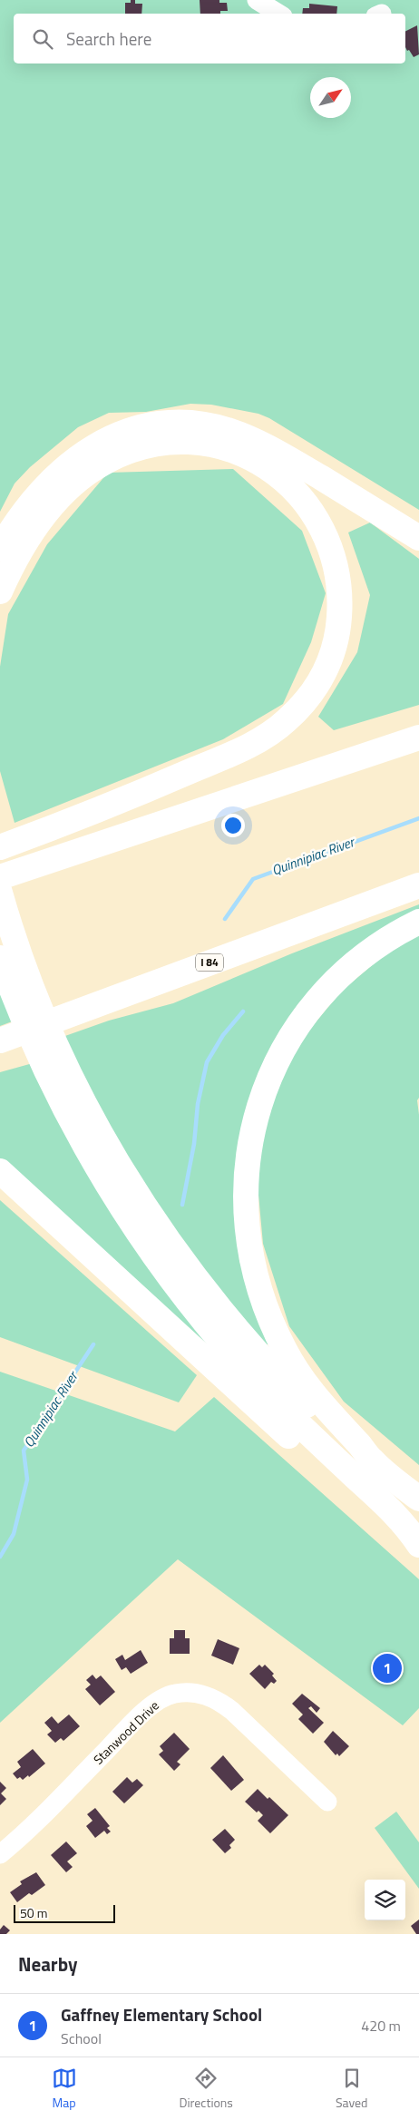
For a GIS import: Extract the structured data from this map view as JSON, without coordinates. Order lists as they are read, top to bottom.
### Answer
{
  "streets": {
    "highway": ["I 84"],
    "street": ["Stanwood Drive"]
  },
  "water": ["Quinnipiac River"],
  "scale_bar": "50 m",
  "north": "top right",
  "page": {
    "search": "Search here",
    "pins": "1",
    "scale": "50 m",
    "heading": "Nearby",
    "list": [
      {
        "mark": "1",
        "name": "Gaffney Elementary School",
        "note": "School",
        "value": "420 m"
      }
    ],
    "nav": ["Map", "Directions", "Saved"]
  }
}
